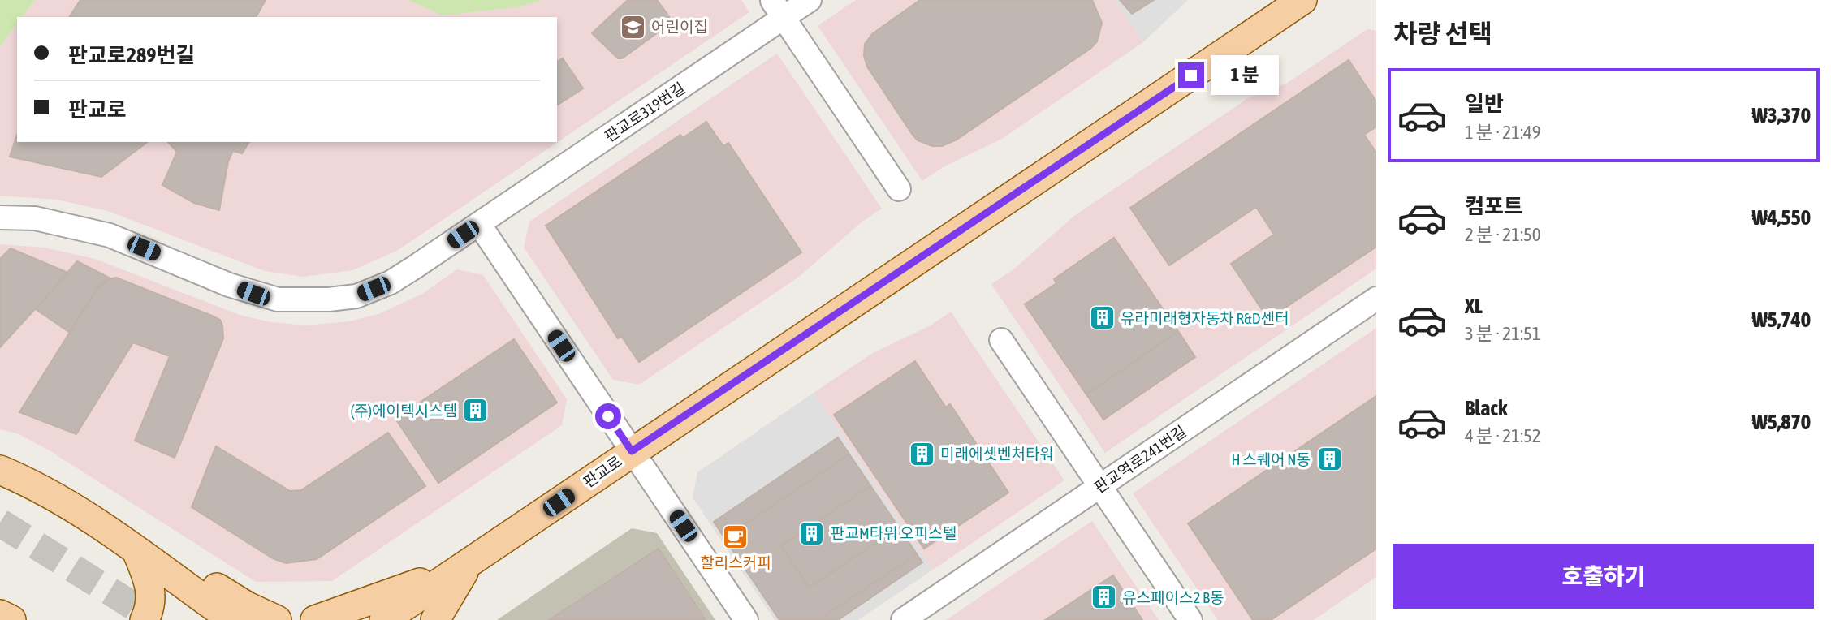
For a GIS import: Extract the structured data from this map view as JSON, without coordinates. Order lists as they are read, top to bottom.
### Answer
{
  "streets": {
    "main road": ["판교로"],
    "street": ["판교로319번길", "판교역로241번길"]
  },
  "places": {
    "school or university": ["어린이집"],
    "building": [
      "유라미래형자동차 R&D센터",
      "(주)에이텍시스템",
      "미래에셋벤처타워",
      "H 스퀘어 N동",
      "판교M타워 오피스텔",
      "유스페이스2 B동"
    ],
    "cafe": ["할리스커피"]
  },
  "page": {
    "heading": "차량 선택",
    "banner": ["판교로289번길", "판교로"],
    "bubble": "1 분",
    "list": [
      {
        "name": "일반",
        "note": "1 분 · 21:49",
        "value": "₩3,370"
      },
      {
        "name": "컴포트",
        "note": "2 분 · 21:50",
        "value": "₩4,550"
      },
      {
        "name": "XL",
        "note": "3 분 · 21:51",
        "value": "₩5,740"
      },
      {
        "name": "Black",
        "note": "4 분 · 21:52",
        "value": "₩5,870"
      }
    ],
    "buttons": "호출하기"
  }
}
